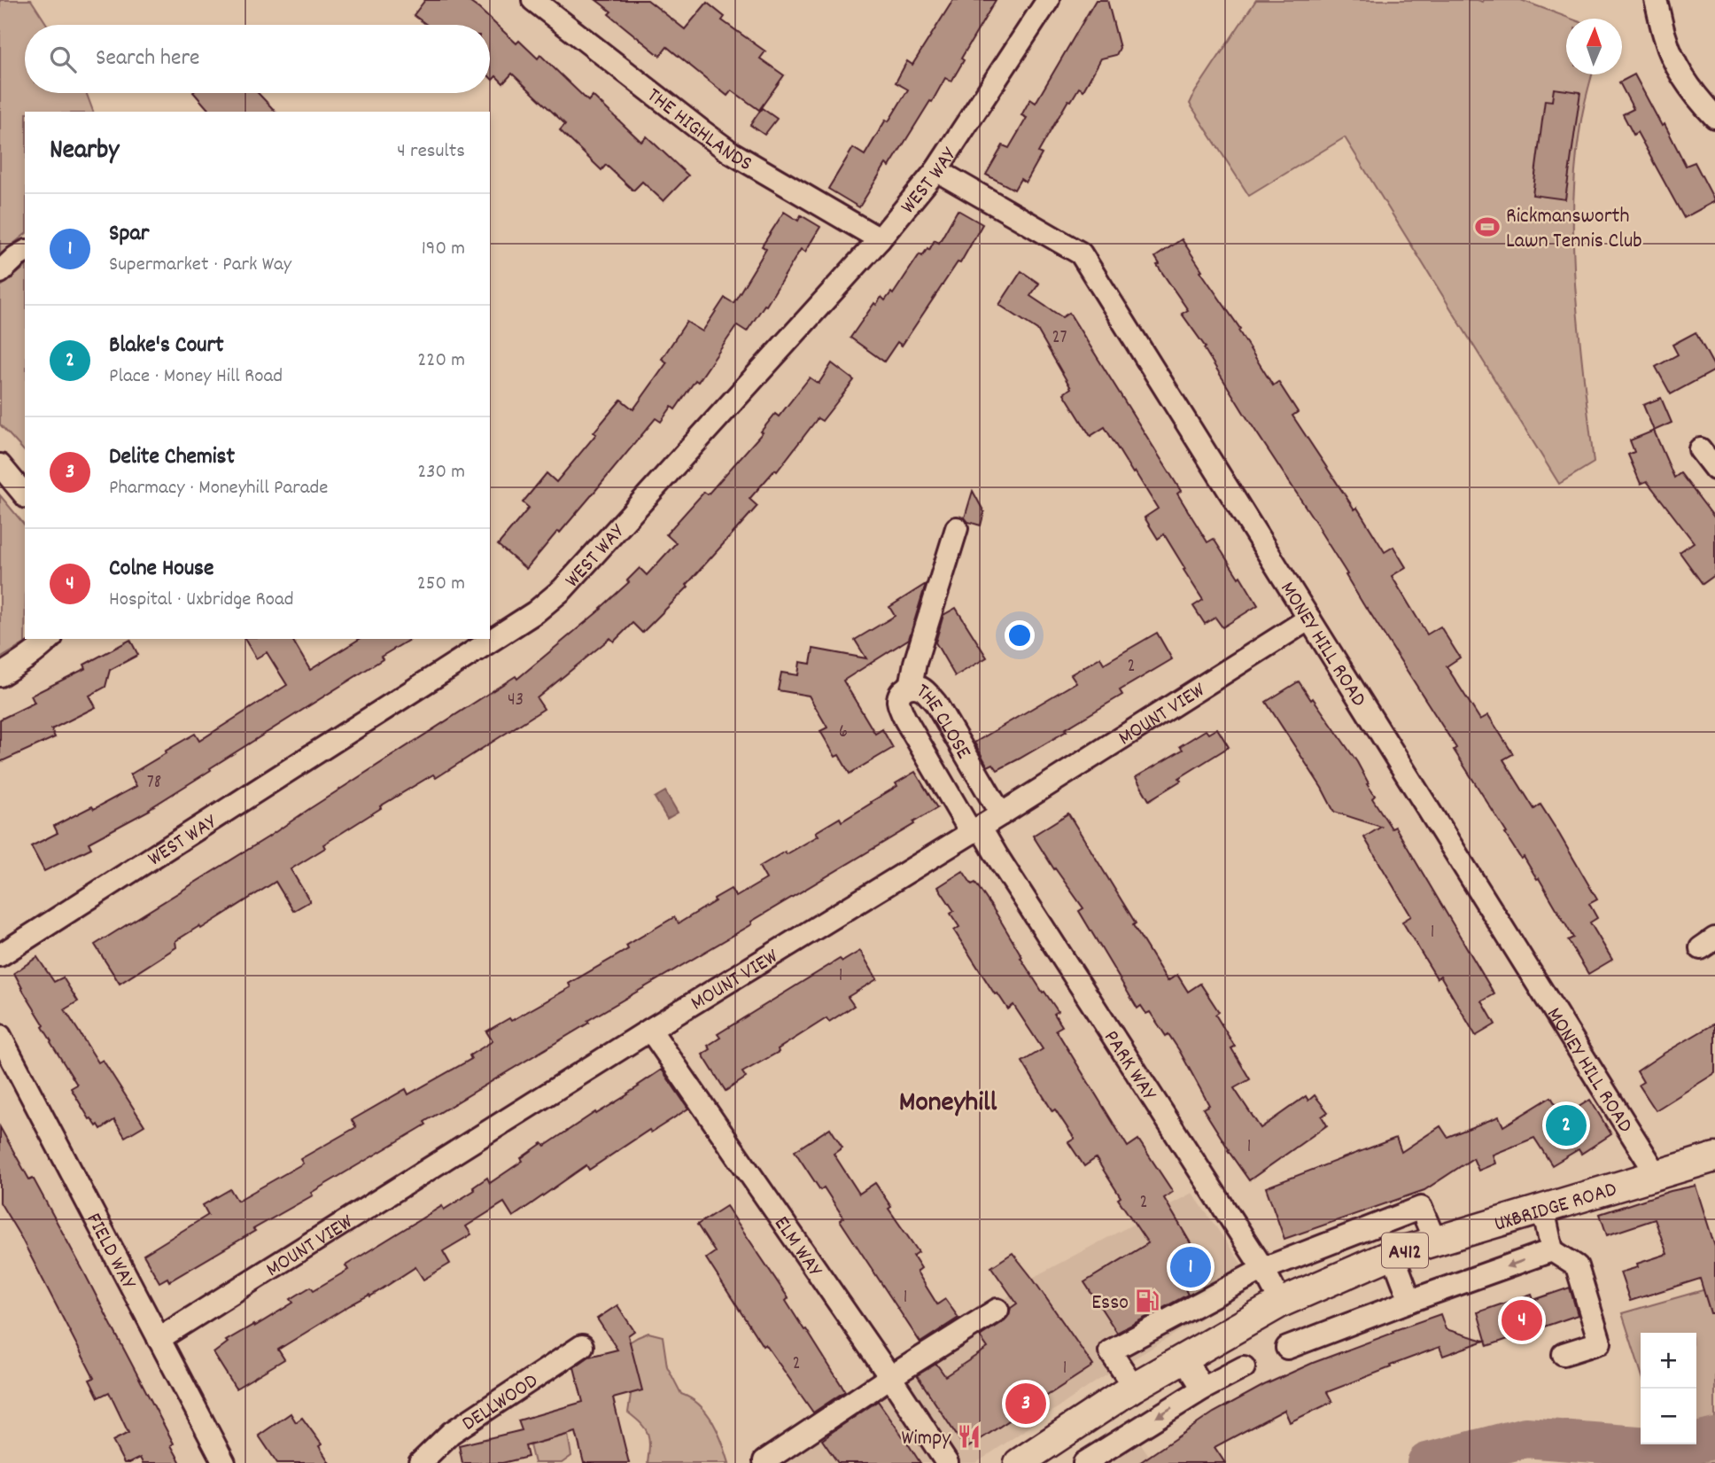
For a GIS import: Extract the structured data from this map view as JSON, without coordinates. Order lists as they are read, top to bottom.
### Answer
{
  "streets": {
    "main road": ["UXBRIDGE ROAD", "A412"],
    "street": [
      "THE HIGHLANDS",
      "WEST WAY",
      "MONEY HILL ROAD",
      "MOUNT VIEW",
      "THE CLOSE",
      "PARK WAY",
      "ELM WAY",
      "FIELD WAY",
      "DELLWOOD"
    ]
  },
  "crossings": [
    ["THE HIGHLANDS", "WEST WAY"],
    ["WEST WAY", "MONEY HILL ROAD"],
    ["MONEY HILL ROAD", "MOUNT VIEW"],
    ["MONEY HILL ROAD", "UXBRIDGE ROAD"],
    ["MOUNT VIEW", "THE CLOSE"],
    ["MOUNT VIEW", "PARK WAY"],
    ["MOUNT VIEW", "ELM WAY"],
    ["MOUNT VIEW", "FIELD WAY"],
    ["THE CLOSE", "PARK WAY"],
    ["PARK WAY", "UXBRIDGE ROAD"],
    ["UXBRIDGE ROAD", "A412"]
  ],
  "districts": ["Moneyhill"],
  "places": {
    "sports": ["Rickmansworth Lawn Tennis Club"],
    "fuel station": ["Esso"],
    "restaurant": ["Wimpy"]
  },
  "house_numbers": [
    "27",
    "2",
    "43",
    "6",
    "78",
    "1",
    "1",
    "1",
    "2",
    "1",
    "2",
    "1"
  ],
  "north": "top",
  "page": {
    "search": "Search here",
    "heading": ["Nearby", "4 results"],
    "list": [
      {
        "mark": "1",
        "name": "Spar",
        "note": "Supermarket · Park Way",
        "value": "190 m"
      },
      {
        "mark": "2",
        "name": "Blake's Court",
        "note": "Place · Money Hill Road",
        "value": "220 m"
      },
      {
        "mark": "3",
        "name": "Delite Chemist",
        "note": "Pharmacy · Moneyhill Parade",
        "value": "230 m"
      },
      {
        "mark": "4",
        "name": "Colne House",
        "note": "Hospital · Uxbridge Road",
        "value": "250 m"
      }
    ],
    "pins": [
      "2",
      "1",
      "4",
      "3"
    ],
    "map_buttons": ["+", "−"]
  }
}
